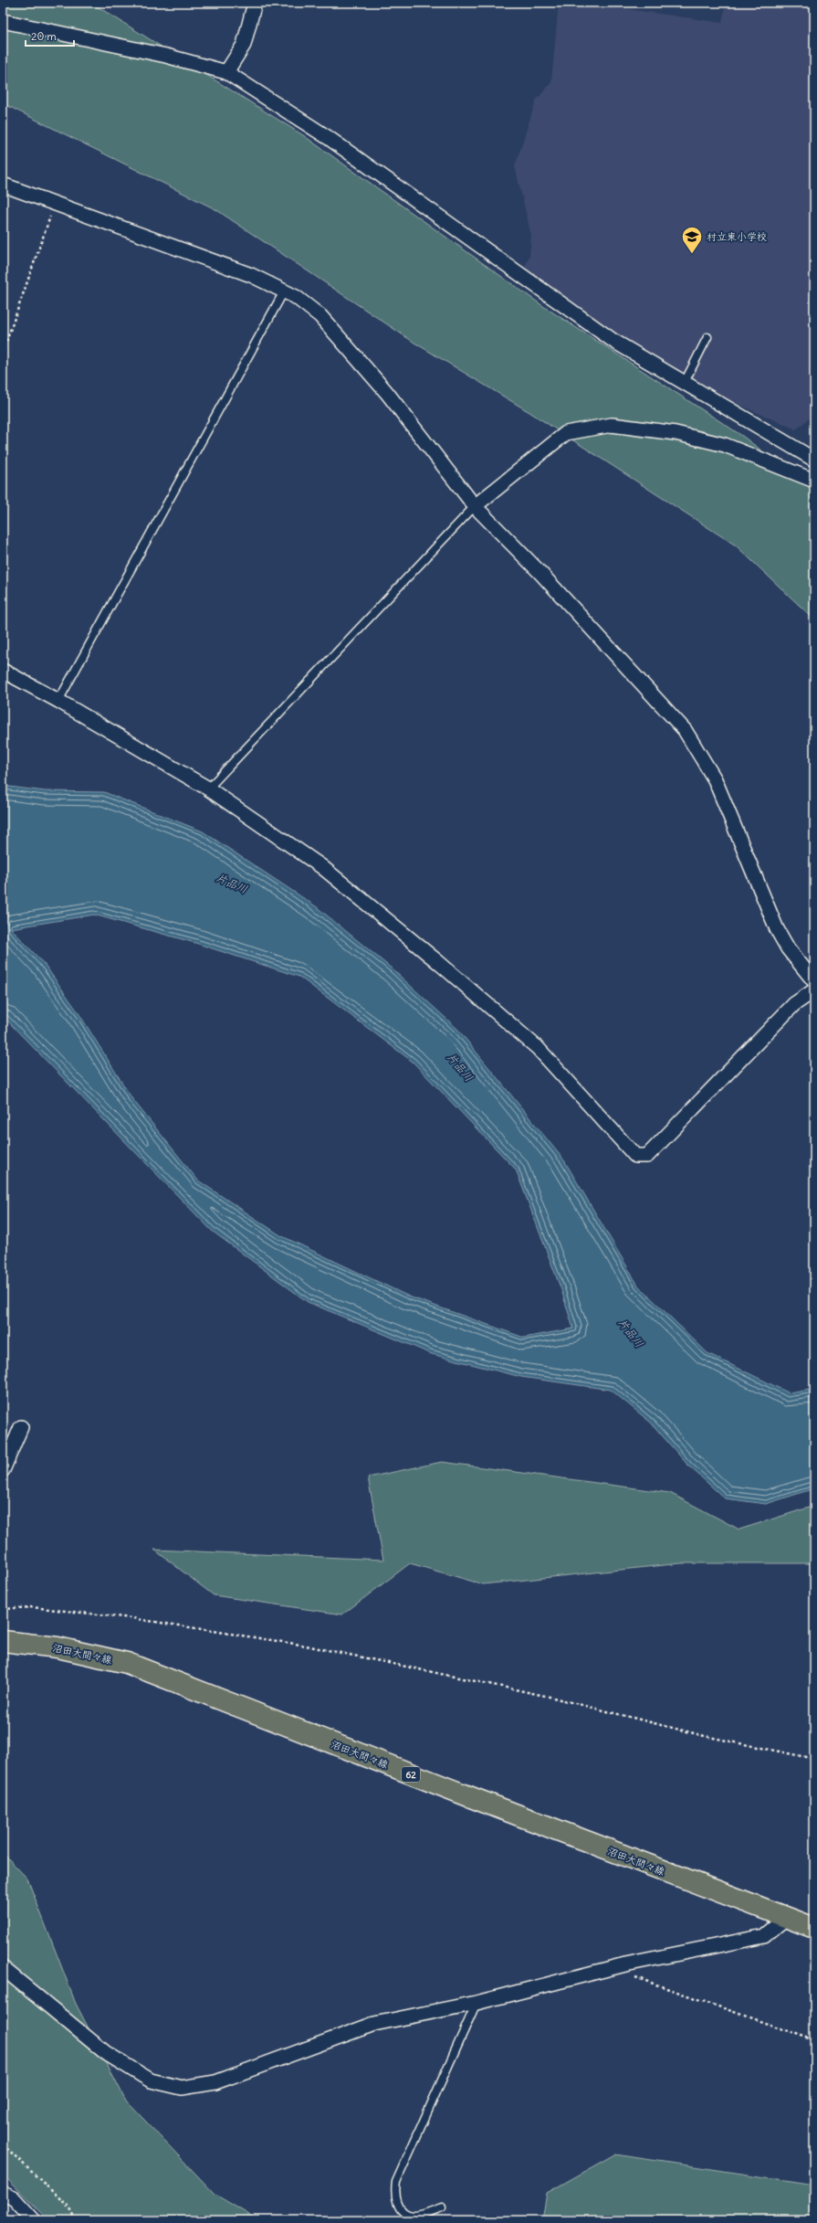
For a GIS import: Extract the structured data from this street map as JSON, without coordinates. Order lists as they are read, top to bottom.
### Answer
{
  "streets": {
    "main road": ["沼田大間々線", "62"]
  },
  "water": ["片品川"],
  "places": {
    "school or university": ["村立東小学校"]
  },
  "scale_bar": "20 m"
}
